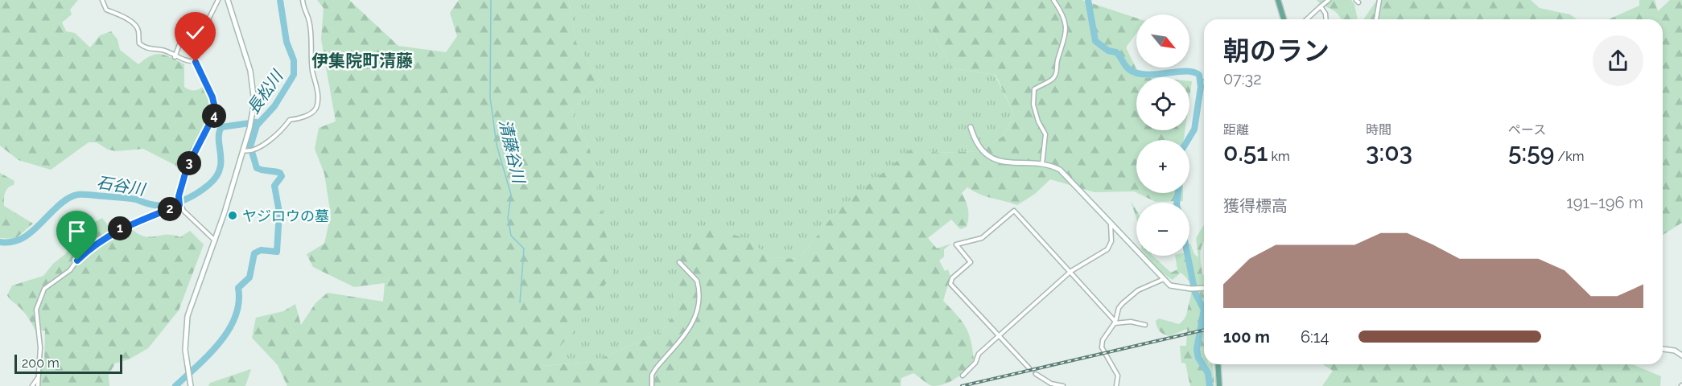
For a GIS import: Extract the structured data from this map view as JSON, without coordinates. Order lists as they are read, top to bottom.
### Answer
{
  "districts": ["伊集院町清藤"],
  "water": ["長松川", "清藤谷川", "石谷川"],
  "places": ["ヤジロウの墓"],
  "scale_bar": "200 m",
  "north": "bottom right",
  "page": {
    "map_buttons": ["+", "−"],
    "heading": ["朝のラン", "07:32"],
    "stats": [
      ["距離", "0.51 km"],
      ["時間", "3:03"],
      ["ペース", "5:59 /km"]
    ],
    "pins": [
      "4",
      "3",
      "2",
      "1"
    ],
    "chart": ["獲得標高", "191–196 m"],
    "list": [
      {
        "name": "100 m",
        "note": "6:14"
      }
    ],
    "scale": "200 m"
  }
}
